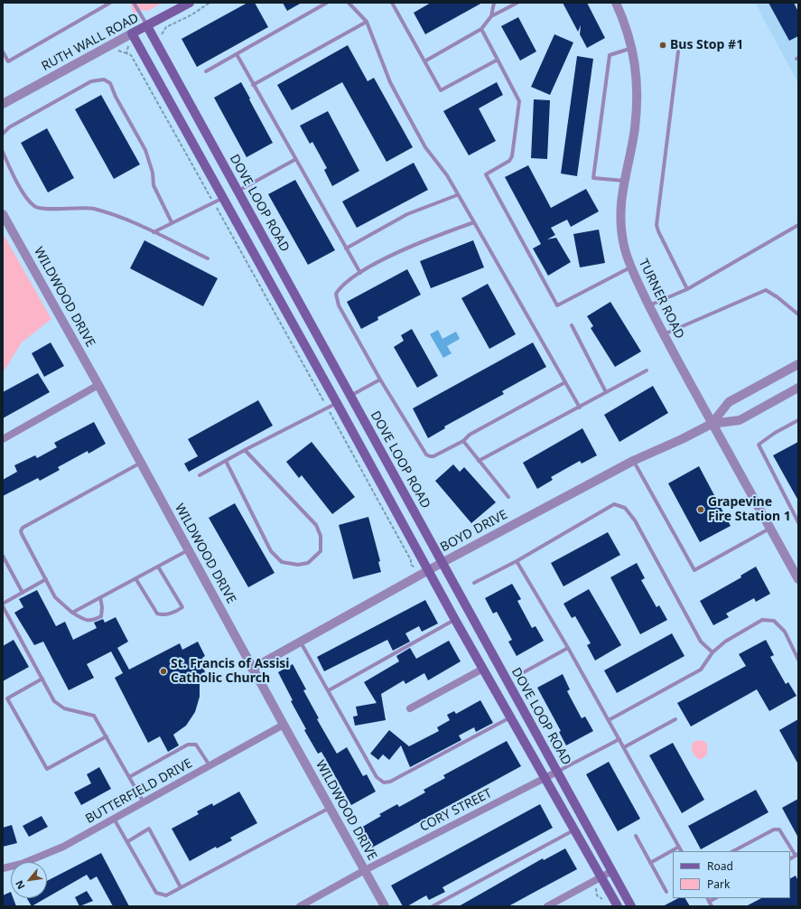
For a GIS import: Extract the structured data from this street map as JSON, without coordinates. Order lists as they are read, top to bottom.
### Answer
{
  "streets": {
    "main road": ["RUTH WALL ROAD", "DOVE LOOP ROAD"],
    "street": [
      "WILDWOOD DRIVE",
      "TURNER ROAD",
      "BOYD DRIVE",
      "BUTTERFIELD DRIVE",
      "CORY STREET"
    ]
  },
  "crossings": [
    ["RUTH WALL ROAD", "DOVE LOOP ROAD"],
    ["DOVE LOOP ROAD", "BOYD DRIVE"],
    ["DOVE LOOP ROAD", "CORY STREET"],
    ["WILDWOOD DRIVE", "BOYD DRIVE"],
    ["WILDWOOD DRIVE", "BUTTERFIELD DRIVE"],
    ["WILDWOOD DRIVE", "CORY STREET"],
    ["TURNER ROAD", "BOYD DRIVE"]
  ],
  "places": ["Bus Stop #1", "Grapevine Fire Station 1", "St. Francis of Assisi Catholic Church"],
  "legend": ["Road", "Park"],
  "north": "bottom left"
}
